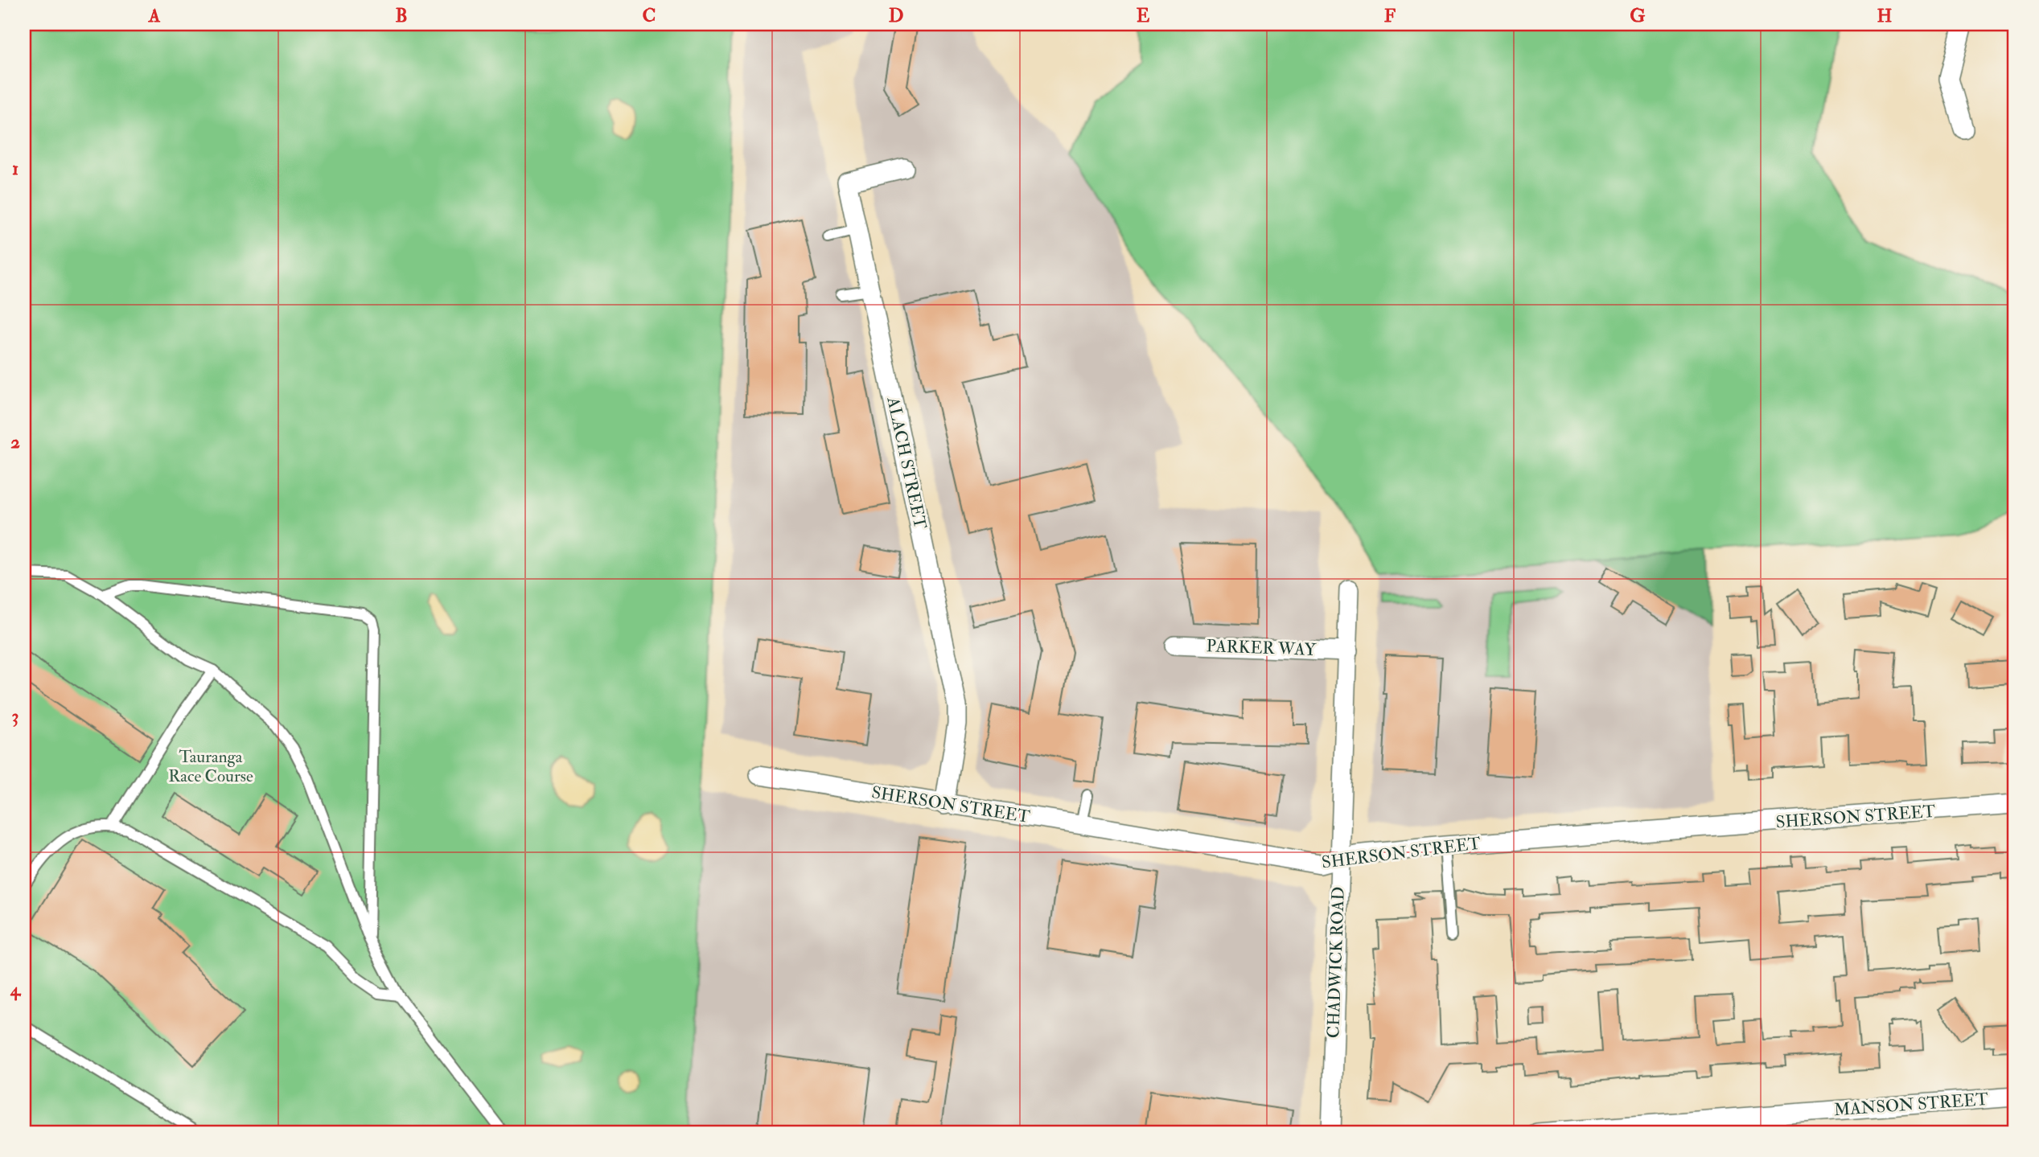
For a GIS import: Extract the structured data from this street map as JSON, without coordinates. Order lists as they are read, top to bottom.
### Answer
{
  "streets": {
    "street": [
      "ALACH STREET",
      "PARKER WAY",
      "SHERSON STREET",
      "CHADWICK ROAD",
      "MANSON STREET"
    ]
  },
  "crossings": [
    ["ALACH STREET", "SHERSON STREET"],
    ["PARKER WAY", "CHADWICK ROAD"],
    ["SHERSON STREET", "CHADWICK ROAD"]
  ],
  "parks": ["Tauranga Race Course"],
  "grid": {
    "columns": [
      "A",
      "B",
      "C",
      "D",
      "E",
      "F",
      "G",
      "H"
    ],
    "rows": [
      "1",
      "2",
      "3",
      "4"
    ]
  }
}
